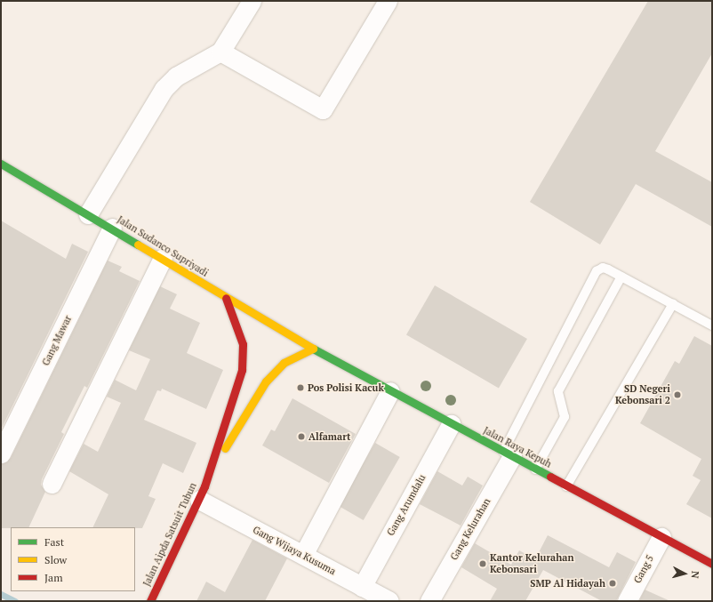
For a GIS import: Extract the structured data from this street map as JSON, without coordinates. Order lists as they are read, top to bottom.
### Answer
{
  "streets": {
    "main road": ["Jalan Sudanco Supriyadi", "Jalan Raya Kepuh", "Jalan Aipda Satsuit Tubun"],
    "street": [
      "Gang Mawar",
      "Gang Arumdalu",
      "Gang Kelurahan",
      "Gang Wijaya Kusuma",
      "Gang 5"
    ]
  },
  "crossings": [
    ["Jalan Sudanco Supriyadi", "Gang Mawar"],
    ["Jalan Sudanco Supriyadi", "Jalan Raya Kepuh"],
    ["Jalan Sudanco Supriyadi", "Jalan Aipda Satsuit Tubun"],
    ["Jalan Raya Kepuh", "Gang Arumdalu"],
    ["Jalan Raya Kepuh", "Gang Kelurahan"],
    ["Jalan Raya Kepuh", "Jalan Aipda Satsuit Tubun"],
    ["Jalan Raya Kepuh", "Gang 5"],
    ["Gang Arumdalu", "Gang Wijaya Kusuma"],
    ["Jalan Aipda Satsuit Tubun", "Gang Wijaya Kusuma"]
  ],
  "places": [
    "Pos Polisi Kacuk",
    "SD Negeri Kebonsari 2",
    "Alfamart",
    "Kantor Kelurahan Kebonsari",
    "SMP Al Hidayah"
  ],
  "legend": ["Fast", "Slow", "Jam"],
  "north": "right"
}
